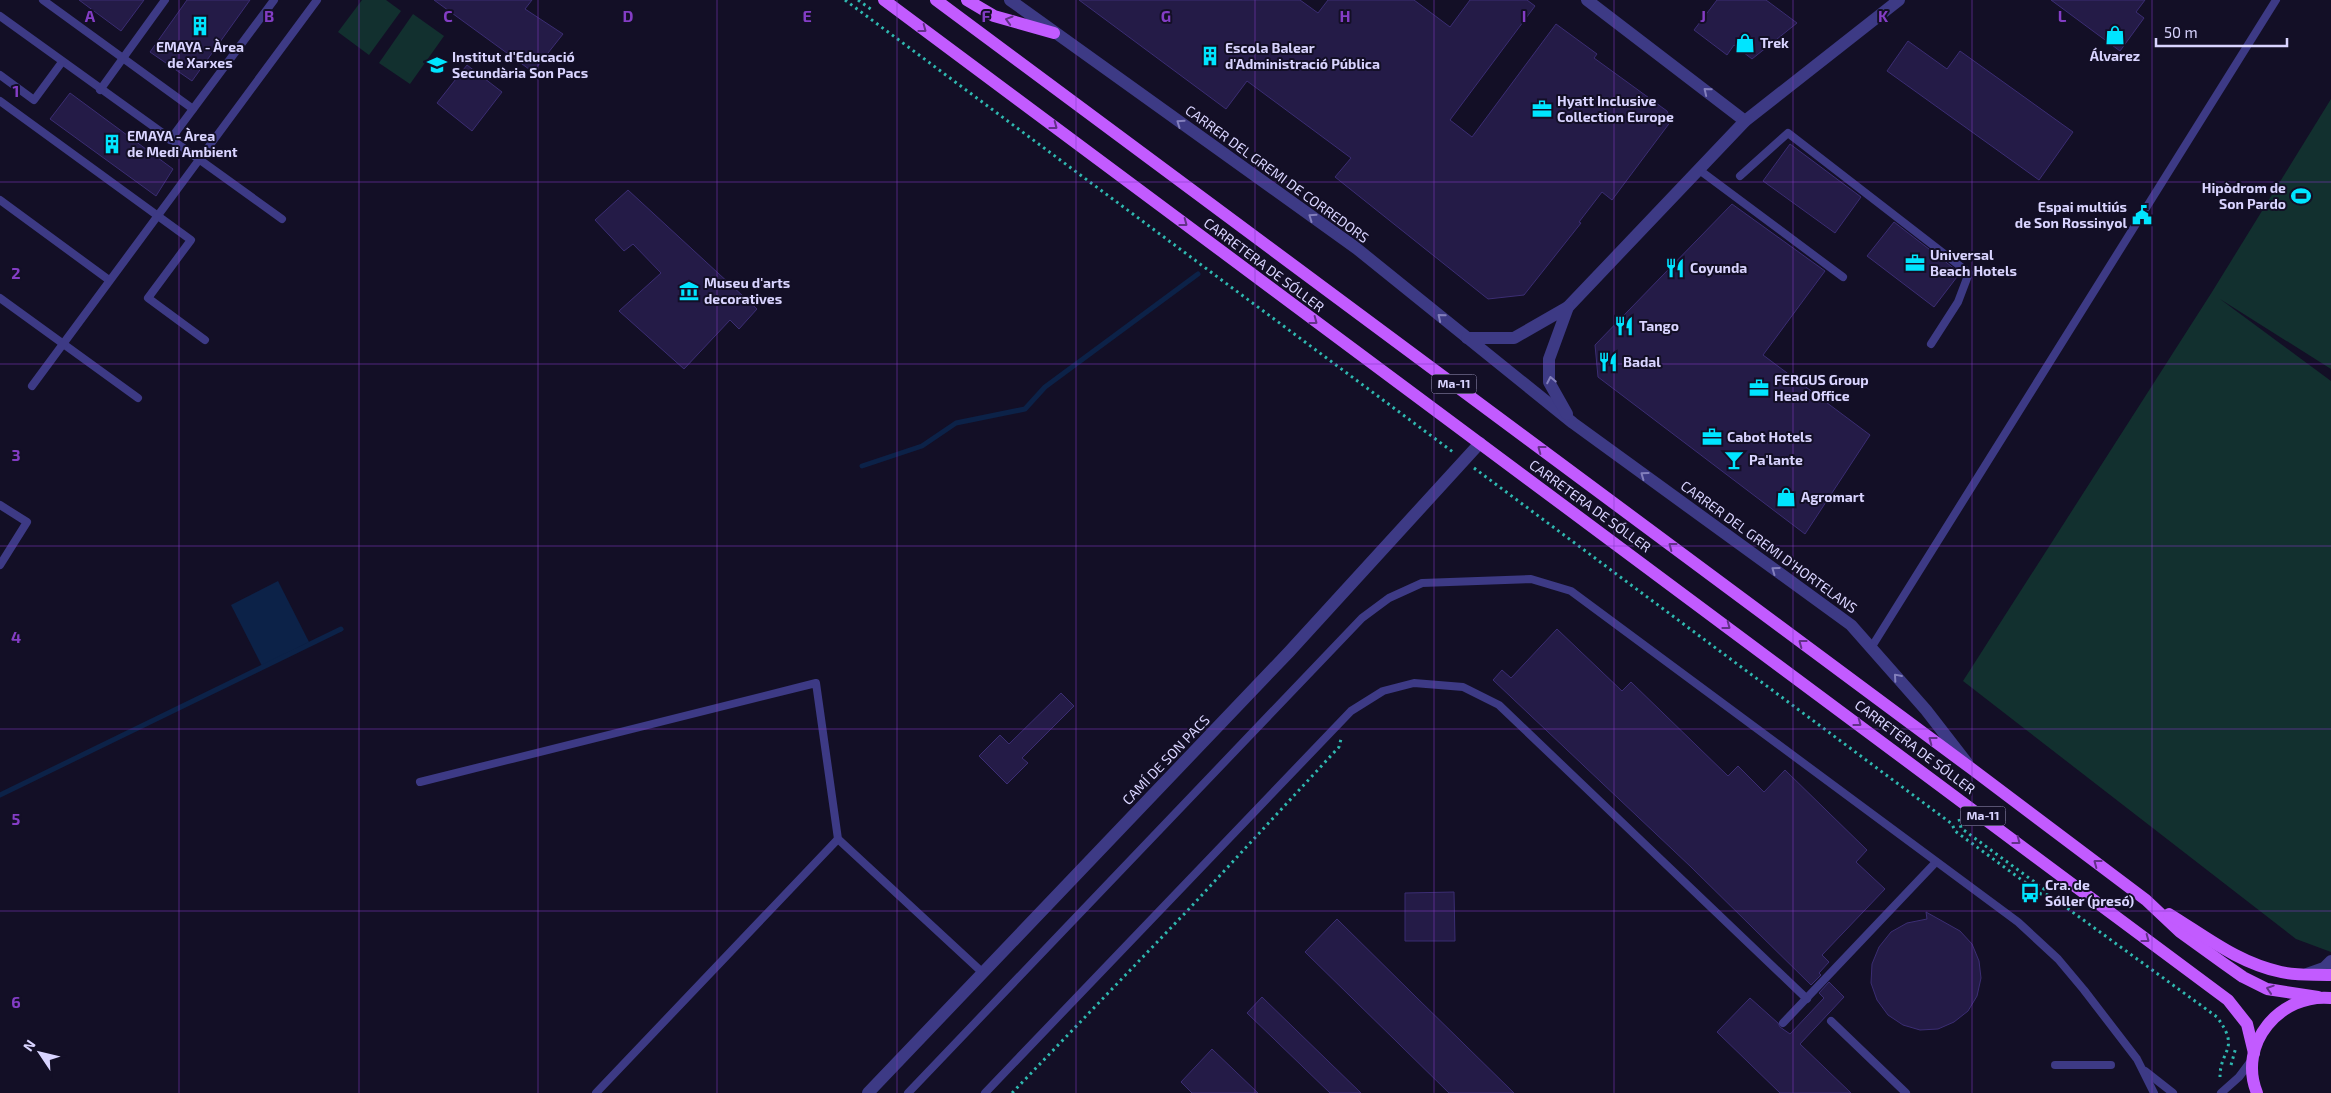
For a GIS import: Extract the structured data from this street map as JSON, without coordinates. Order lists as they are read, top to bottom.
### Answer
{
  "streets": {
    "main road": ["CARRETERA DE SÓLLER", "Ma-11"],
    "street": ["CARRER DEL GREMI DE CORREDORS", "CARRER DEL GREMI D'HORTELANS", "CAMÍ DE SON PACS"]
  },
  "crossings": [
    ["CARRER DEL GREMI DE CORREDORS", "CARRER DEL GREMI D'HORTELANS"],
    ["CARRETERA DE SÓLLER", "CARRER DEL GREMI D'HORTELANS"],
    ["CARRETERA DE SÓLLER", "CAMÍ DE SON PACS"]
  ],
  "one_way": ["CARRER DEL GREMI DE CORREDORS", "CARRER DEL GREMI D'HORTELANS"],
  "places": {
    "building": ["EMAYA - Àrea de Xarxes", "Escola Balear d'Administració Pública", "EMAYA - Àrea de Medi Ambient"],
    "shop": ["Álvarez", "Trek", "Agromart"],
    "school or university": ["Institut d'Educació Secundària Son Pacs"],
    "office": [
      "Hyatt Inclusive Collection Europe",
      "Universal Beach Hotels",
      "FERGUS Group Head Office",
      "Cabot Hotels"
    ],
    "sports": ["Hipòdrom de Son Pardo"],
    "public building": ["Espai multiús de Son Rossinyol"],
    "restaurant": ["Coyunda", "Tango", "Badal"],
    "museum": ["Museu d'arts decoratives"],
    "bar": ["Pa'lante"],
    "bus stop": ["Cra. de Sóller (presó)"]
  },
  "scale_bar": "50 m",
  "north": "top left",
  "grid": {
    "columns": [
      "A",
      "B",
      "C",
      "D",
      "E",
      "F",
      "G",
      "H",
      "I",
      "J",
      "K",
      "L"
    ],
    "rows": [
      "1",
      "2",
      "3",
      "4",
      "5",
      "6"
    ]
  }
}
